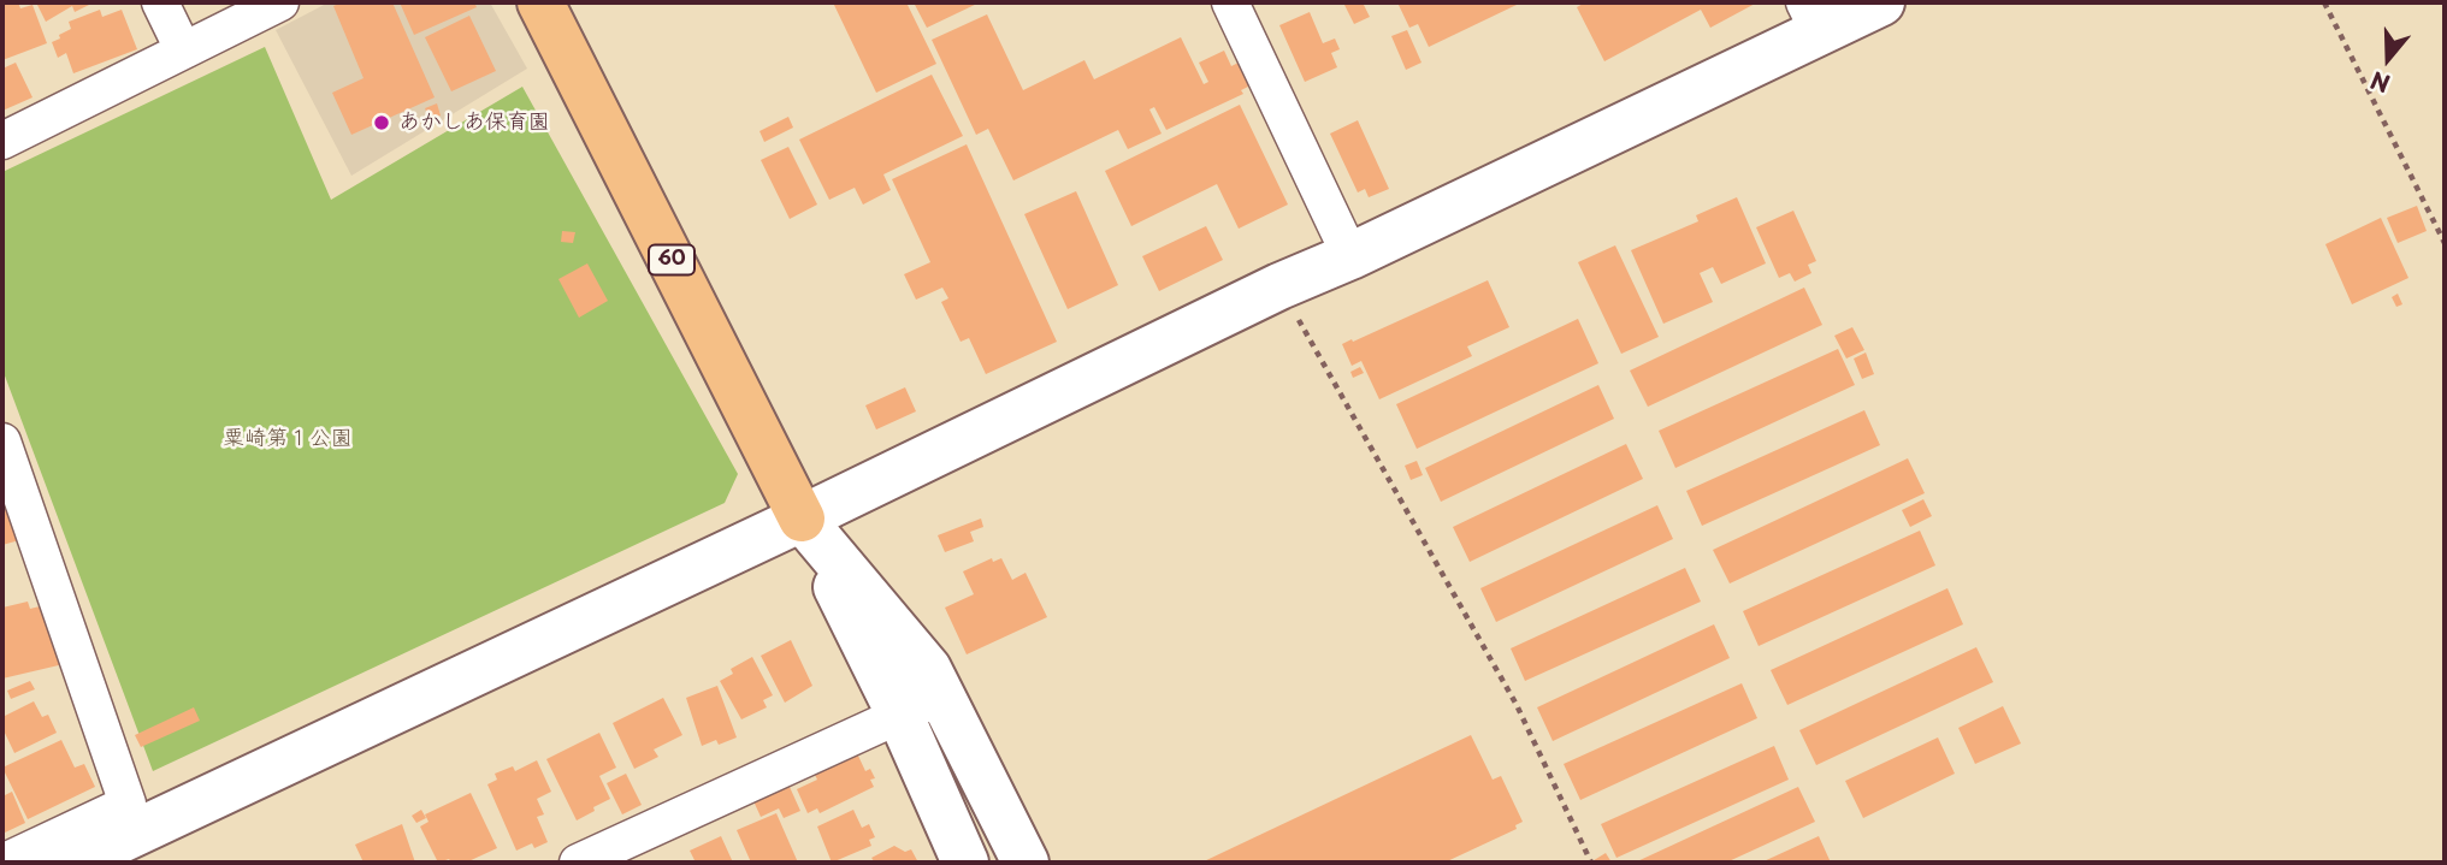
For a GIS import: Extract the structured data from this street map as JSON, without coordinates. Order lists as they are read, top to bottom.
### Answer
{
  "streets": {
    "main road": ["60"]
  },
  "parks": ["粟崎第１公園"],
  "places": ["あかしあ保育園"],
  "north": "bottom"
}
